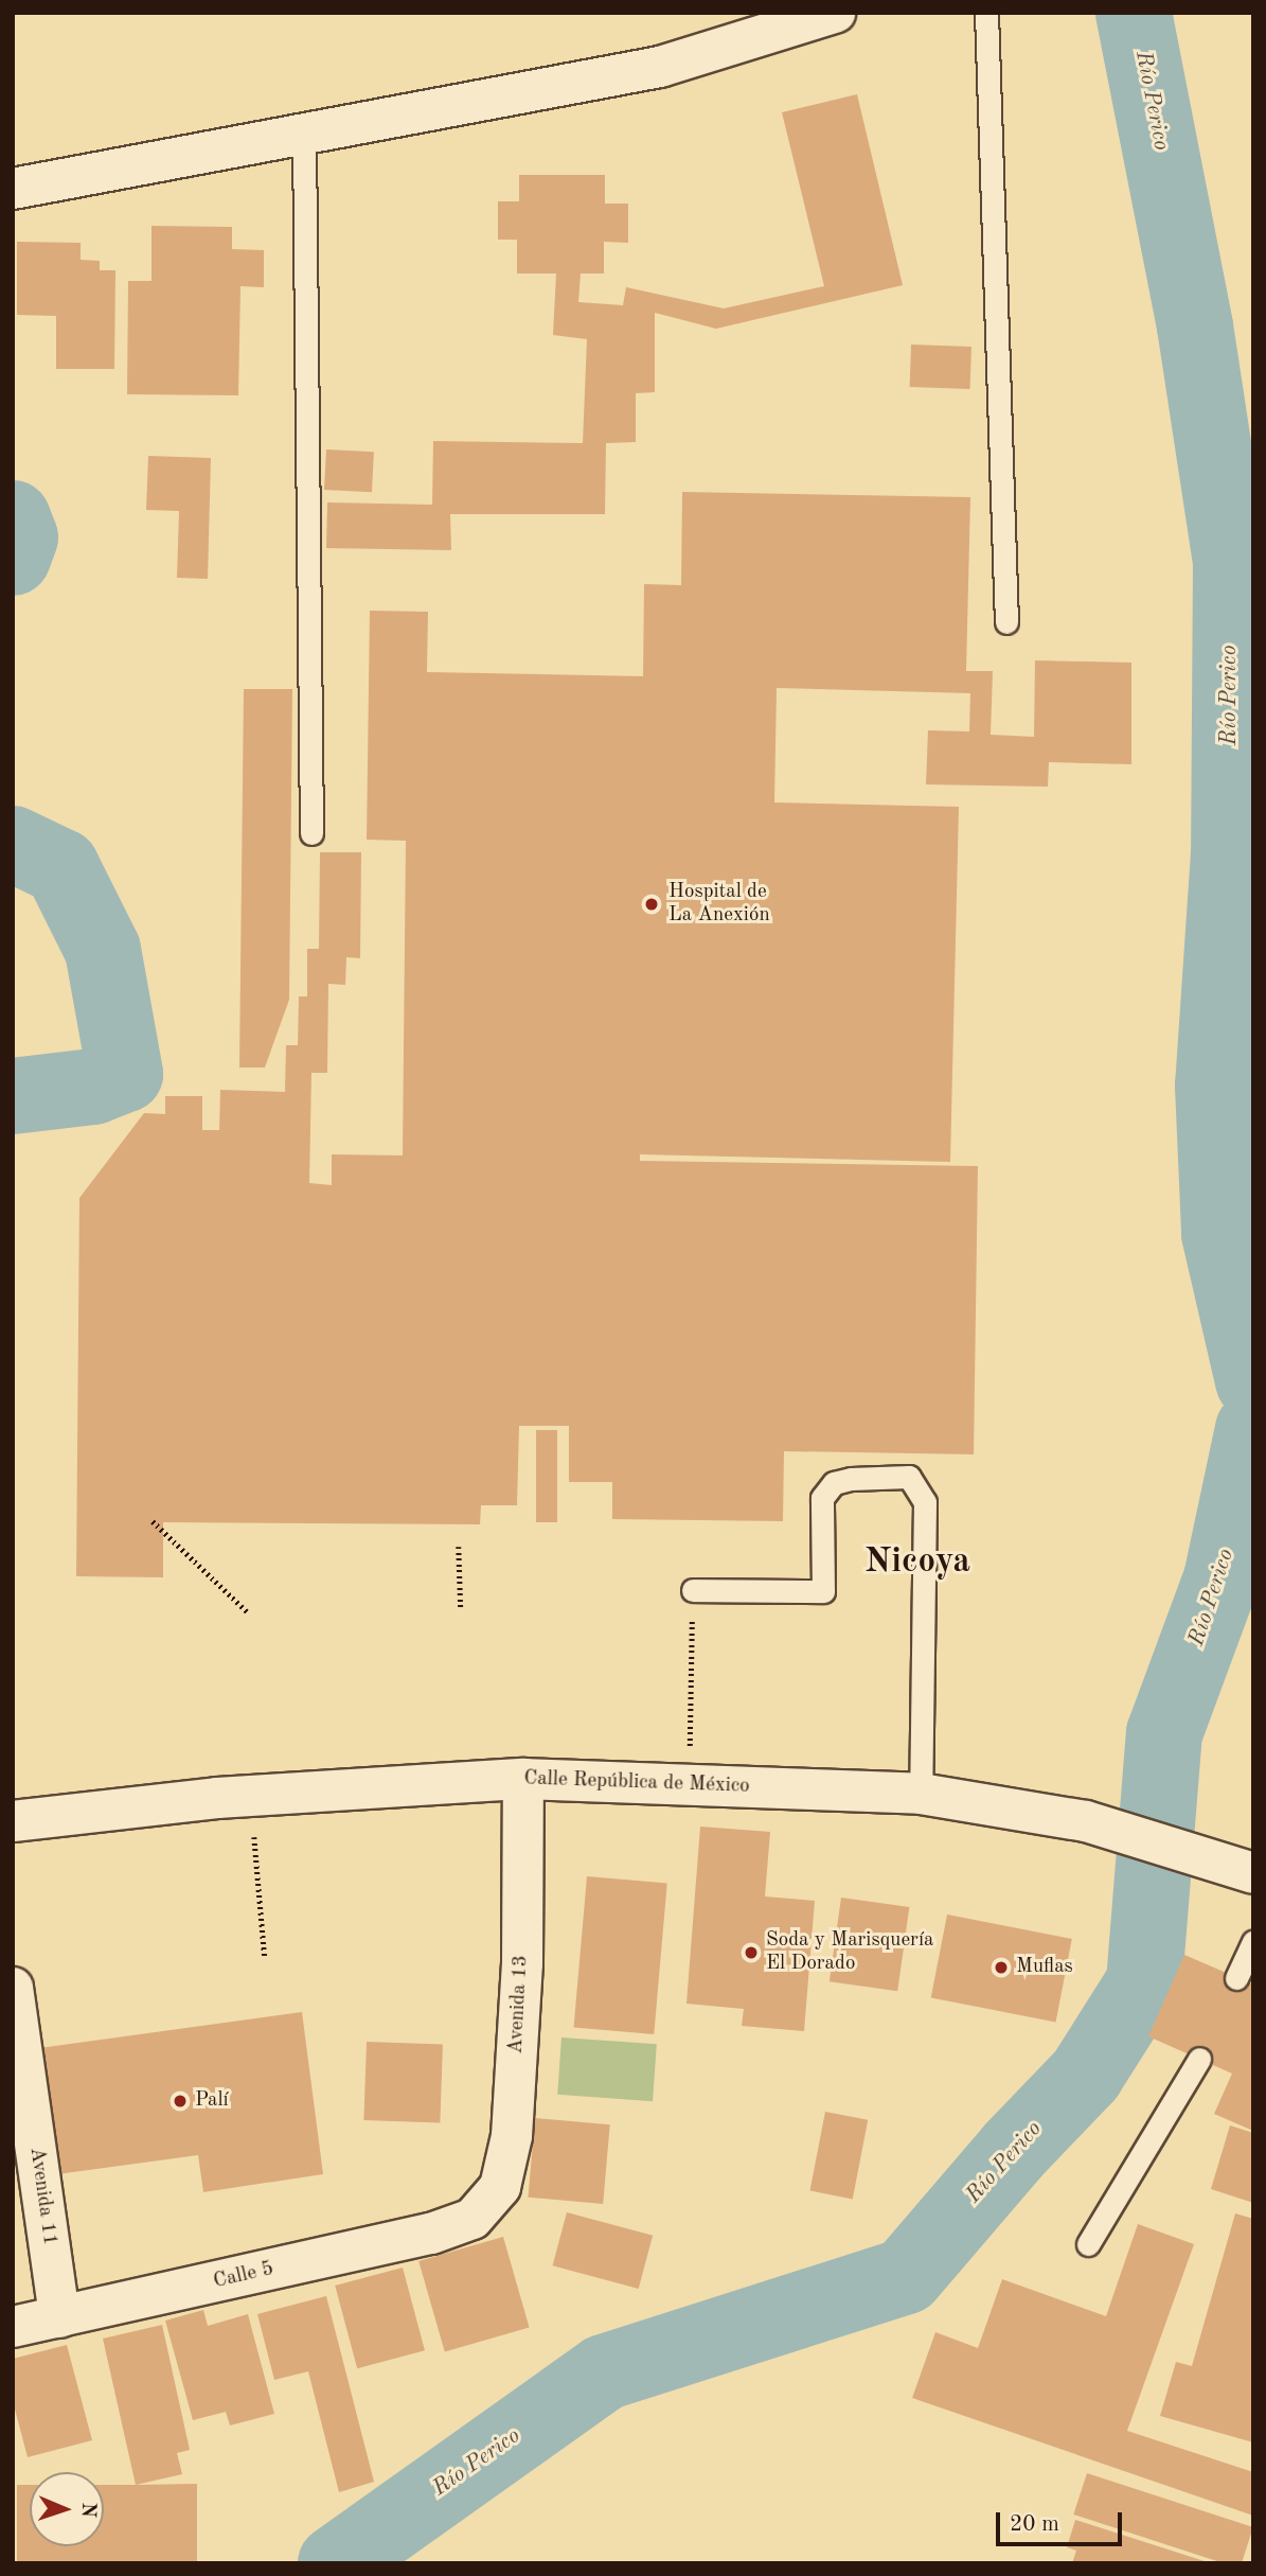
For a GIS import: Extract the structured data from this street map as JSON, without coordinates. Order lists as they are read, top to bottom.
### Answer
{
  "streets": {
    "street": [
      "Calle República de México",
      "Avenida 13",
      "Avenida 11",
      "Calle 5"
    ]
  },
  "crossings": [
    ["Calle República de México", "Avenida 13"],
    ["Avenida 13", "Calle 5"],
    ["Avenida 11", "Calle 5"]
  ],
  "districts": ["Nicoya"],
  "water": ["Río Perico"],
  "places": [
    "Hospital de La Anexión",
    "Soda y Marisquería El Dorado",
    "Muflas",
    "Palí"
  ],
  "scale_bar": "20 m",
  "north": "right"
}
